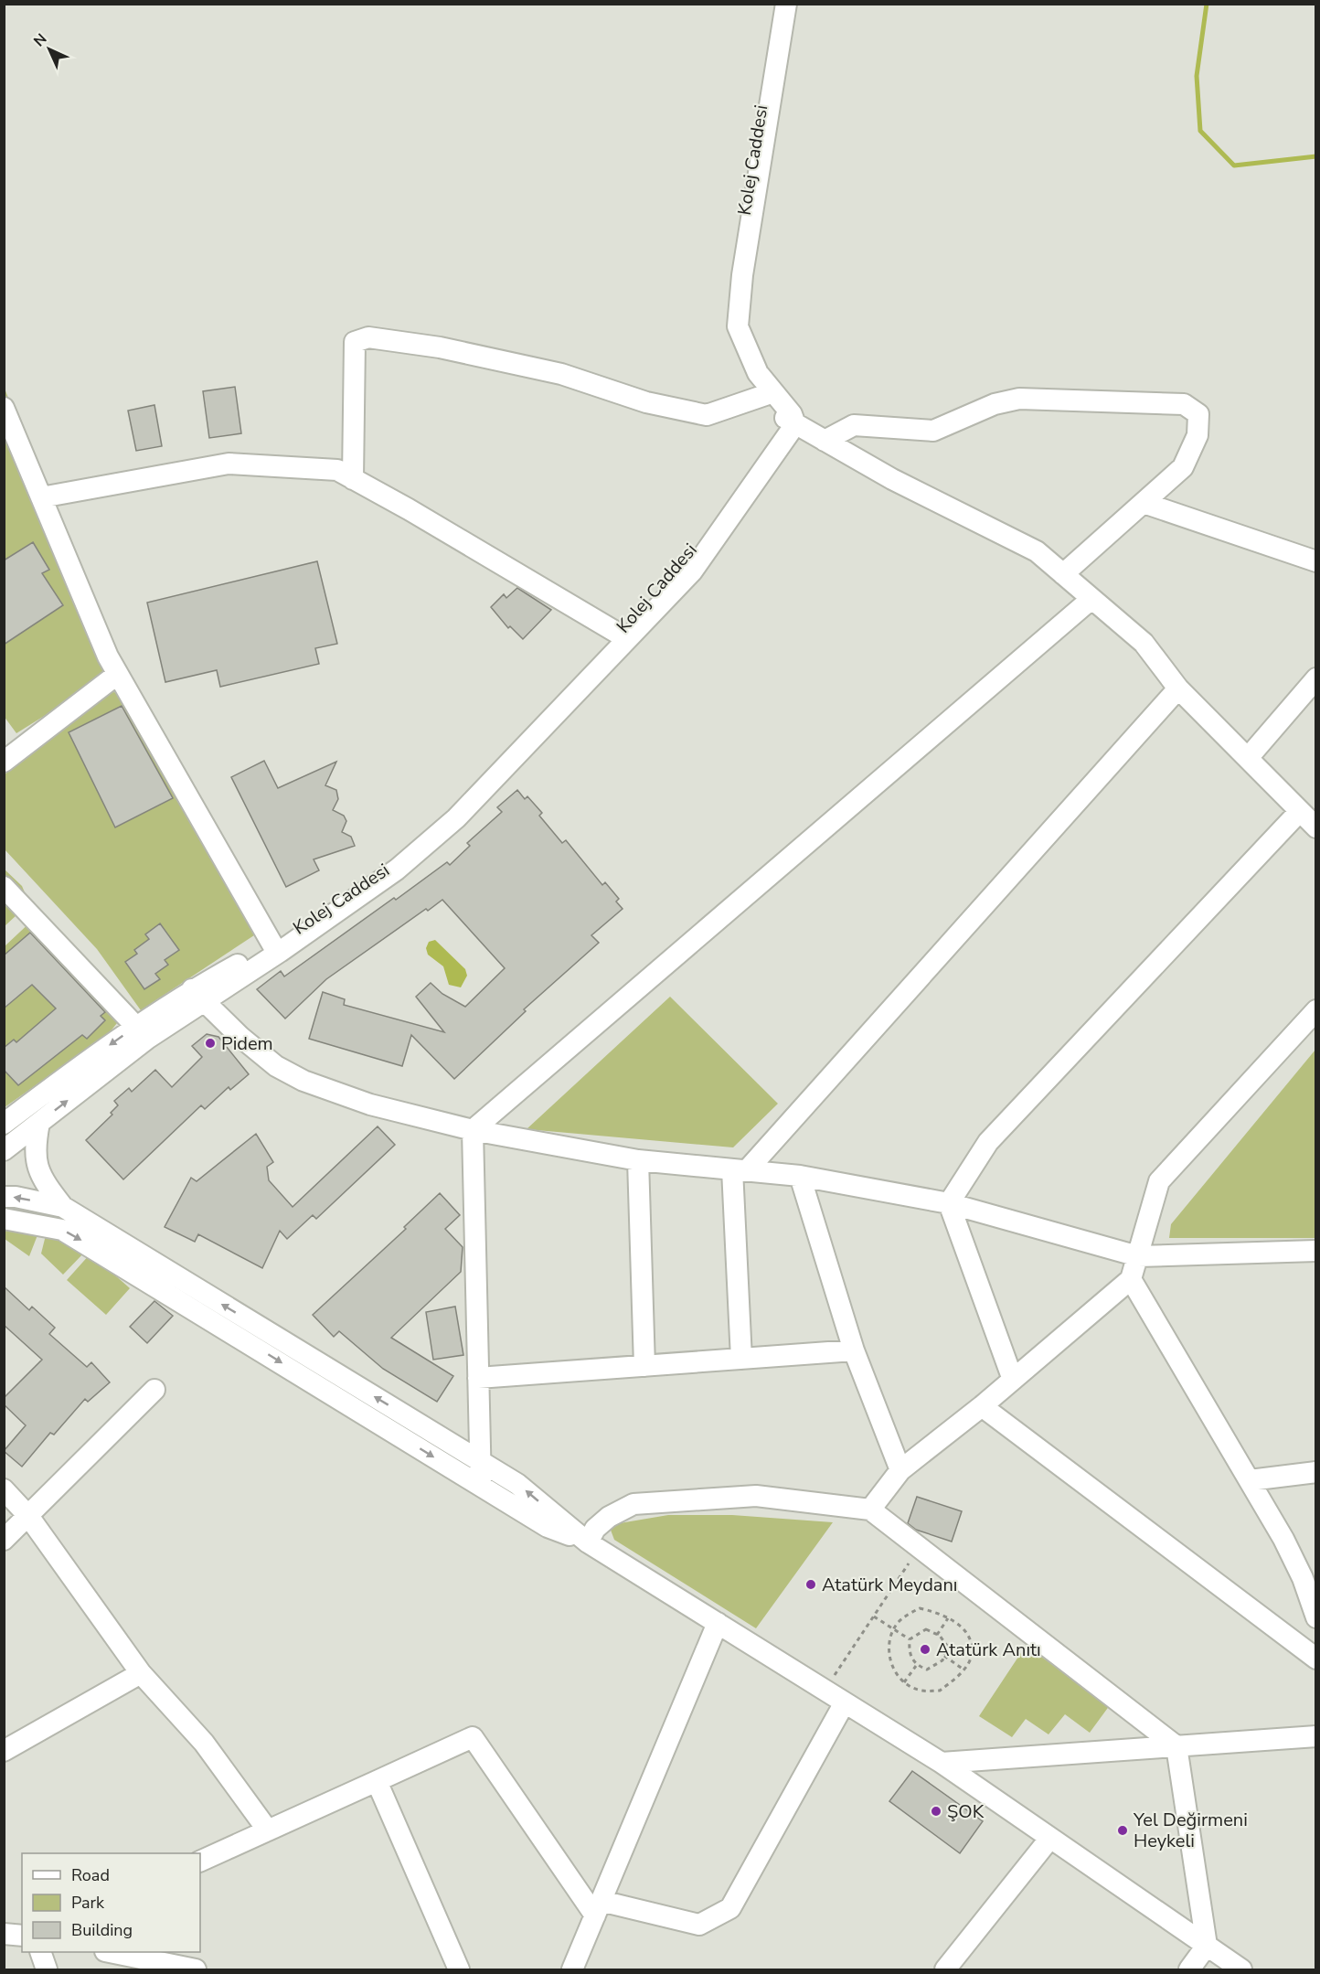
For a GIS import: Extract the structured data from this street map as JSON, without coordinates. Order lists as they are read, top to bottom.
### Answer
{
  "streets": {
    "street": ["Kolej Caddesi"]
  },
  "places": [
    "Pidem",
    "Atatürk Meydanı",
    "Atatürk Anıtı",
    "ŞOK",
    "Yel Değirmeni Heykeli"
  ],
  "legend": ["Road", "Park", "Building"],
  "north": "top left"
}
